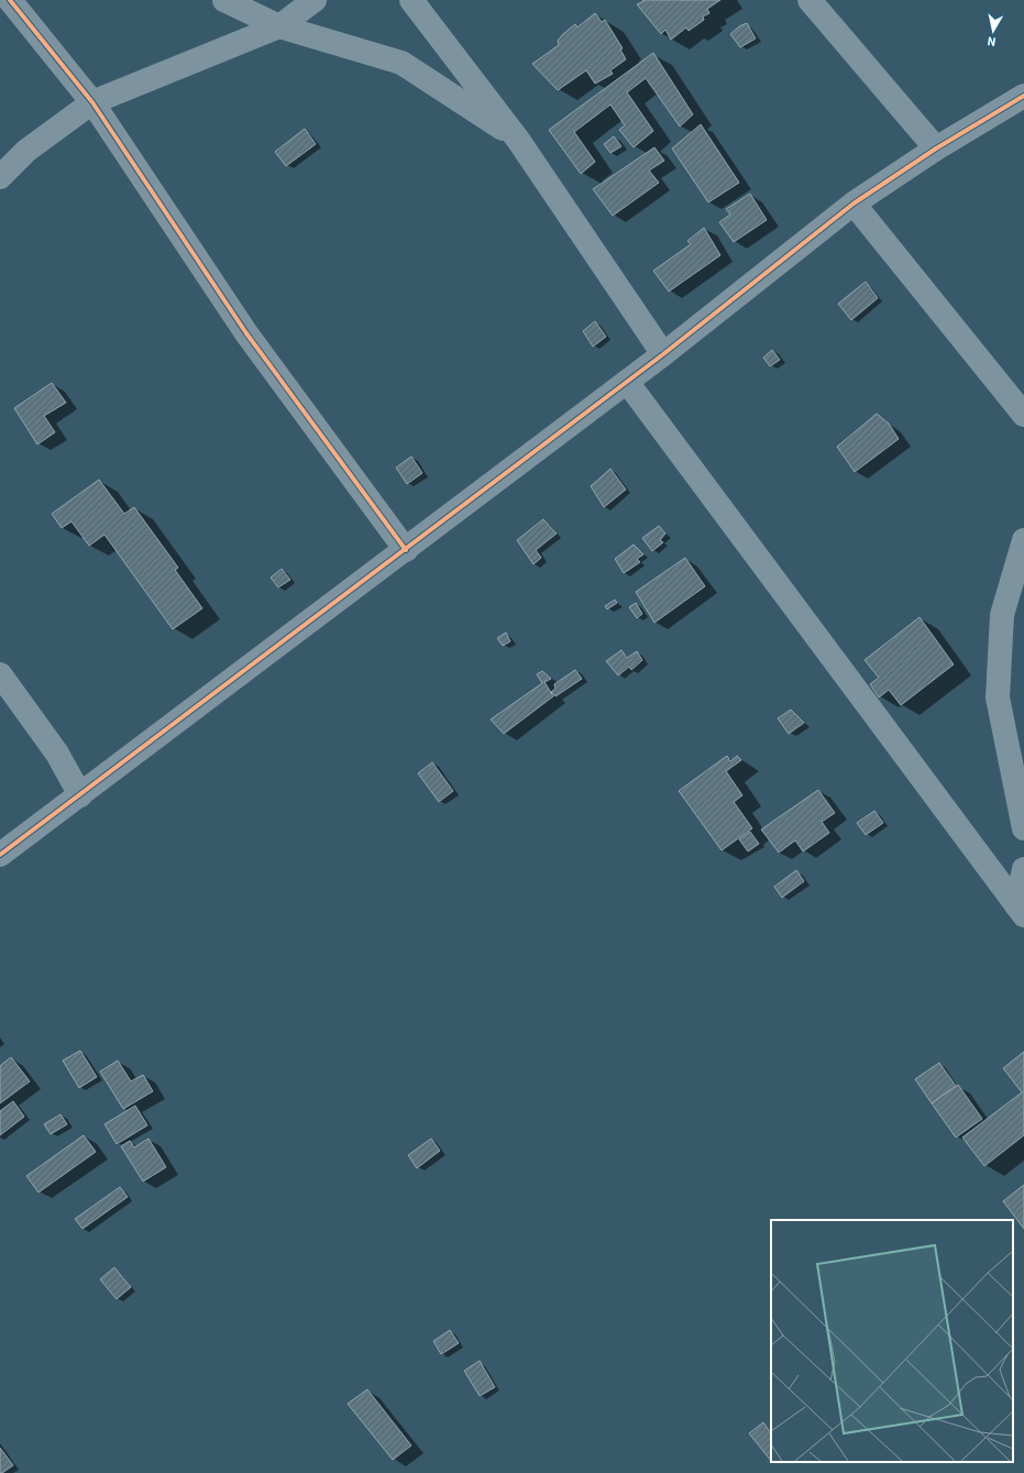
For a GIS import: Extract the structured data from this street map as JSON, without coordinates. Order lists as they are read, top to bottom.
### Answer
{
  "north": "bottom"
}
